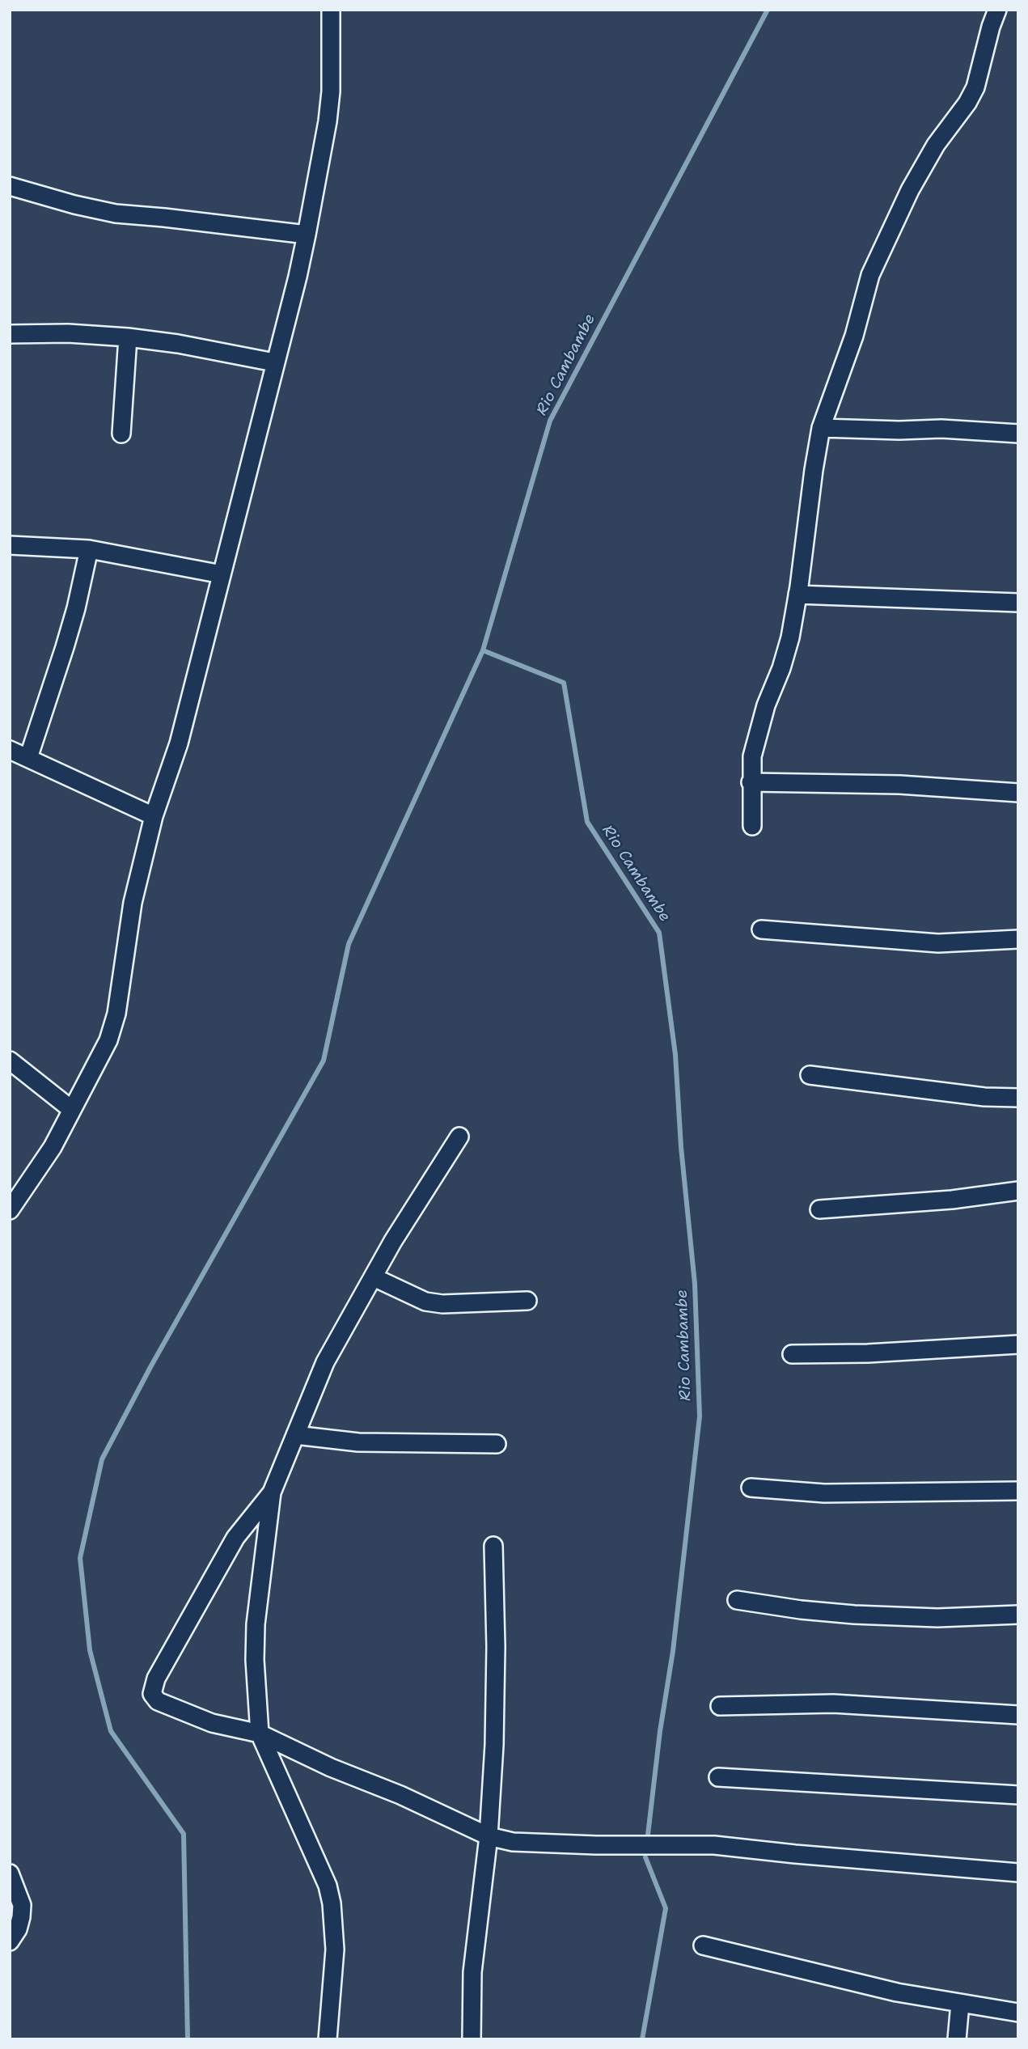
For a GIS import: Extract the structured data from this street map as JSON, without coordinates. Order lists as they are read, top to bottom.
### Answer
{
  "water": ["Rio Cambambe"]
}
